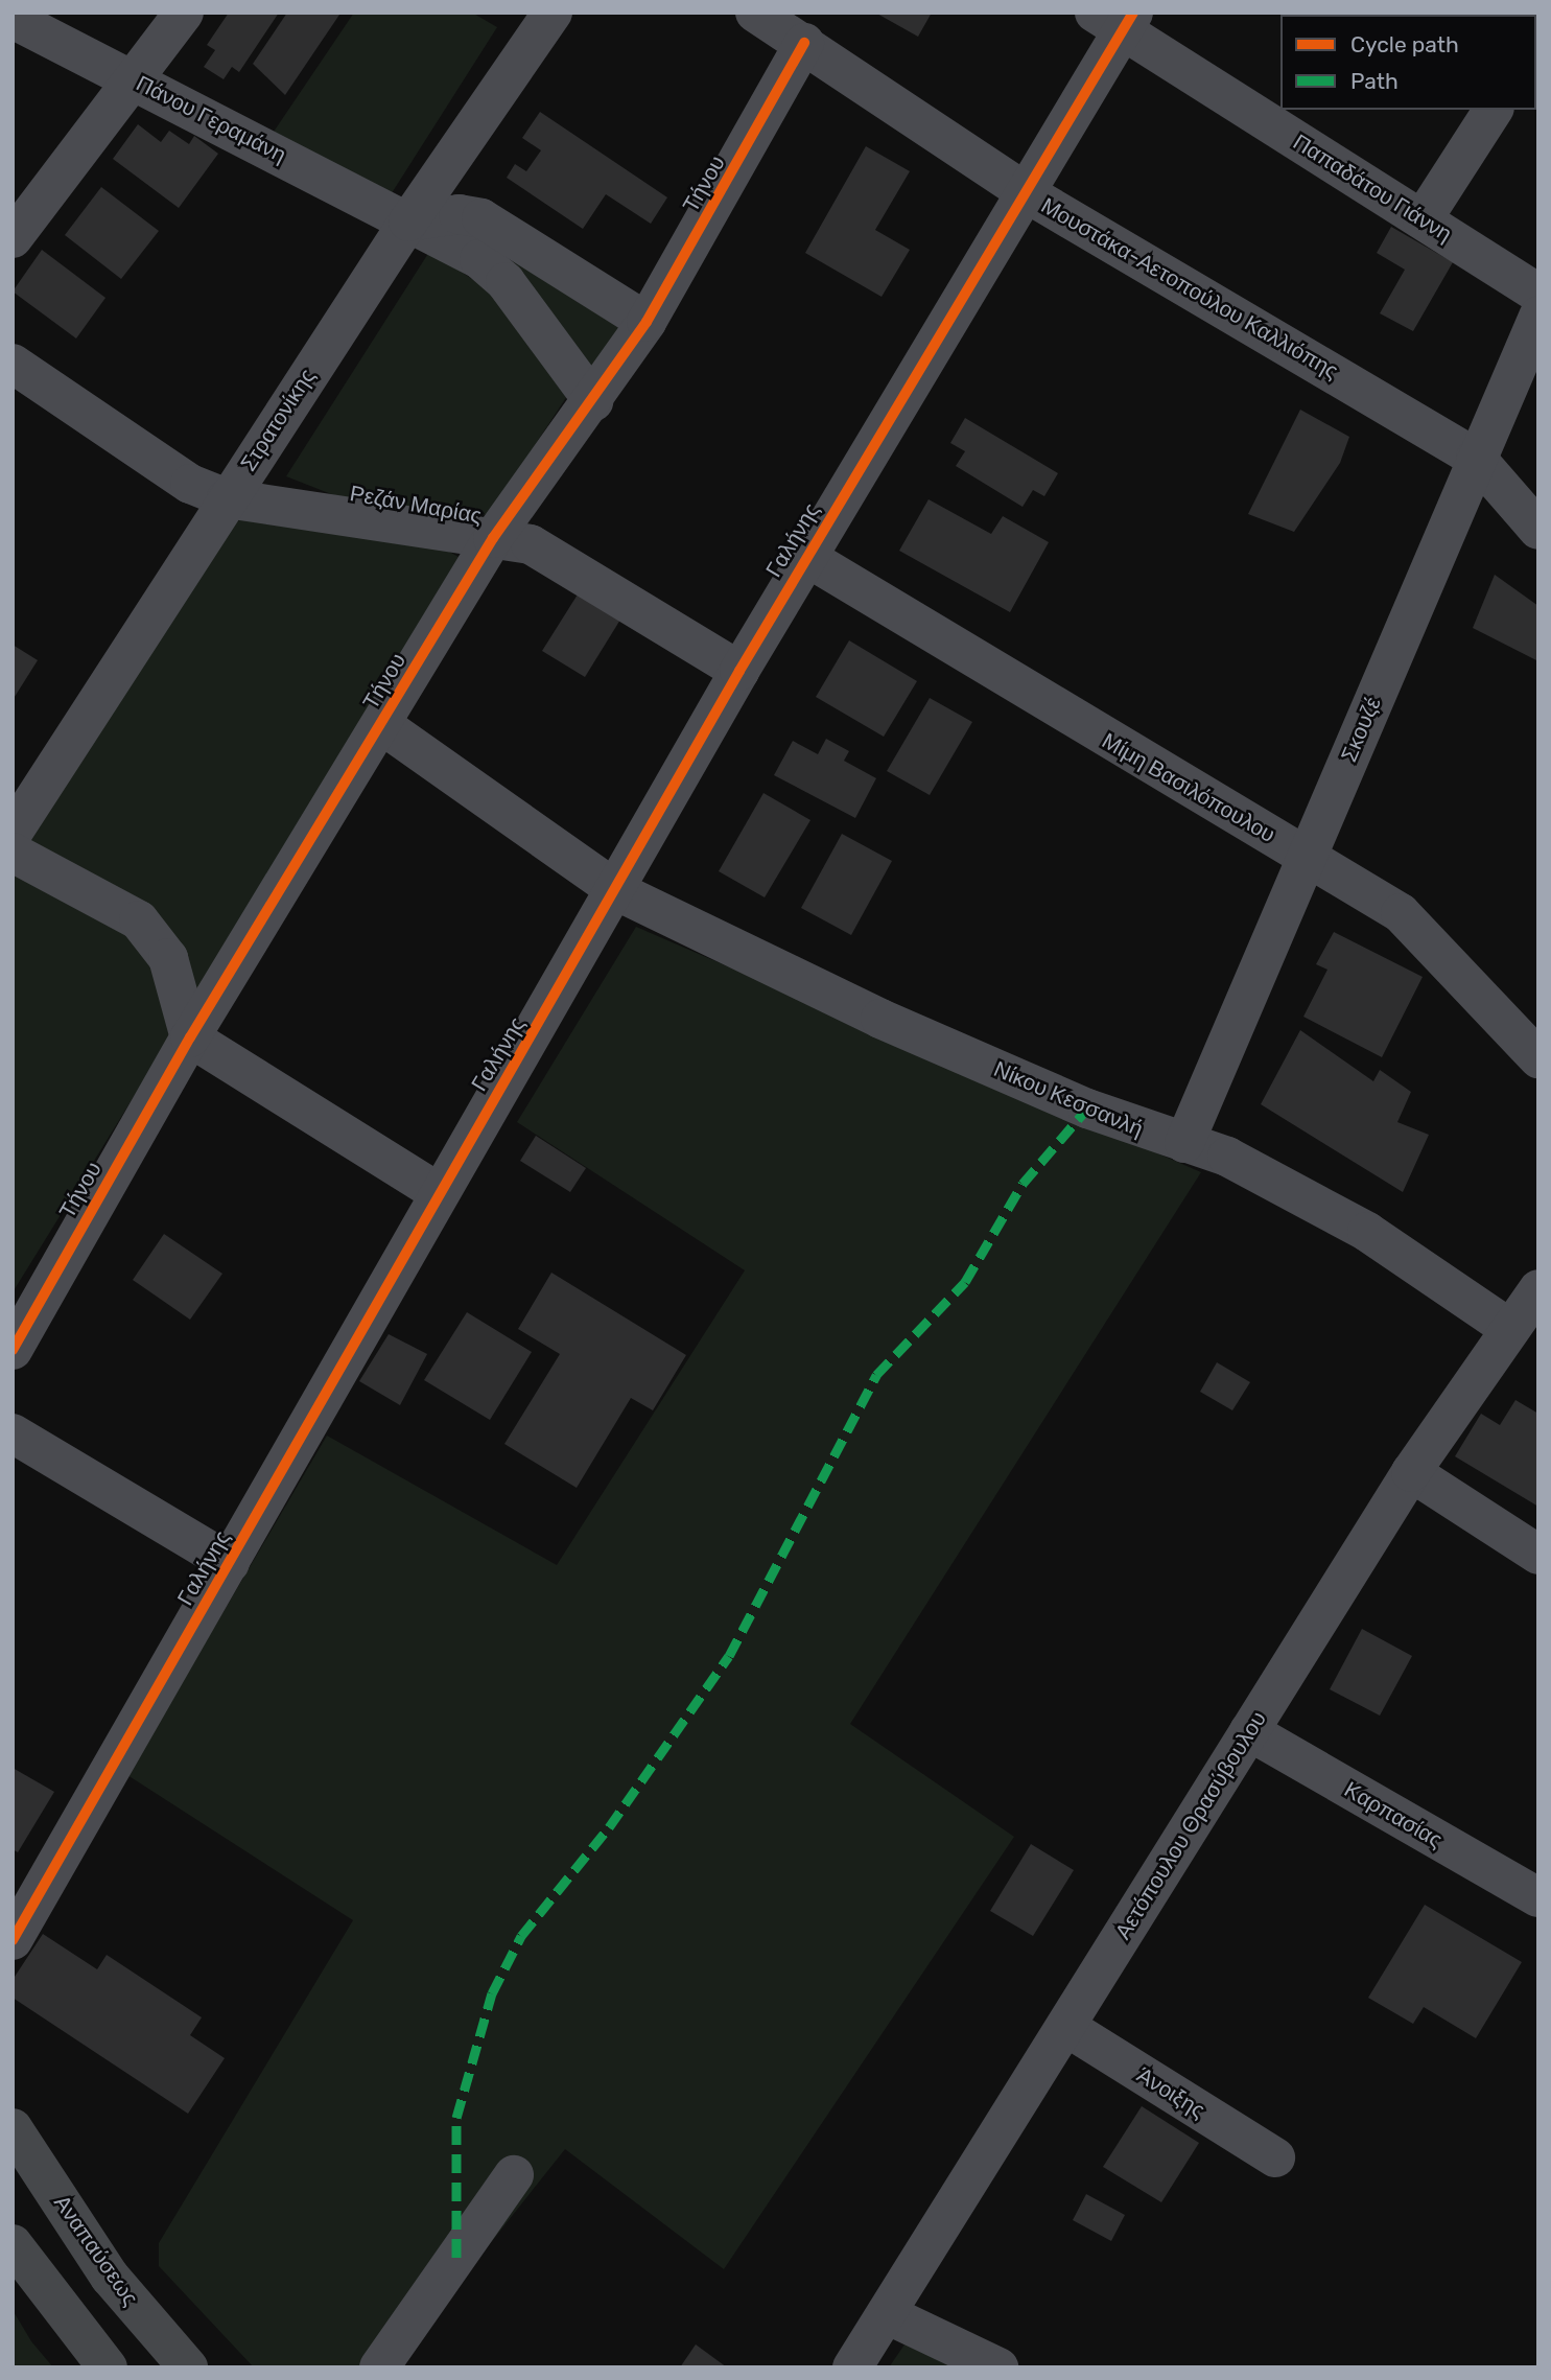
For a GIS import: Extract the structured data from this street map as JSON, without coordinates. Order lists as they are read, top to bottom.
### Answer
{
  "streets": {
    "main road": ["Αναπαύσεως"],
    "street": [
      "Πάνου Γεραμάνη",
      "Τήνου",
      "Παπαδάτου Γιάννη",
      "Μουστάκα-Αετοπούλου Καλλιόπης",
      "Στρατονίκης",
      "Ρεζάν Μαρίας",
      "Γαλήνης",
      "Σκουζέ",
      "Μίμη Βασιλόπουλου",
      "Νίκου Κεσσανλή",
      "Καρπασίας",
      "Αετόπουλου Θρασύβουλου",
      "Άνοιξης"
    ]
  },
  "crossings": [
    ["Πάνου Γεραμάνη", "Τήνου"],
    ["Πάνου Γεραμάνη", "Στρατονίκης"],
    ["Τήνου", "Μουστάκα-Αετοπούλου Καλλιόπης"],
    ["Τήνου", "Ρεζάν Μαρίας"],
    ["Τήνου", "Νίκου Κεσσανλή"],
    ["Παπαδάτου Γιάννη", "Γαλήνης"],
    ["Μουστάκα-Αετοπούλου Καλλιόπης", "Γαλήνης"],
    ["Μουστάκα-Αετοπούλου Καλλιόπης", "Σκουζέ"],
    ["Στρατονίκης", "Ρεζάν Μαρίας"],
    ["Ρεζάν Μαρίας", "Γαλήνης"],
    ["Γαλήνης", "Μίμη Βασιλόπουλου"],
    ["Γαλήνης", "Νίκου Κεσσανλή"],
    ["Σκουζέ", "Μίμη Βασιλόπουλου"],
    ["Σκουζέ", "Νίκου Κεσσανλή"],
    ["Νίκου Κεσσανλή", "Αετόπουλου Θρασύβουλου"],
    ["Καρπασίας", "Αετόπουλου Θρασύβουλου"],
    ["Αετόπουλου Θρασύβουλου", "Άνοιξης"]
  ],
  "legend": ["Cycle path", "Path"]
}
